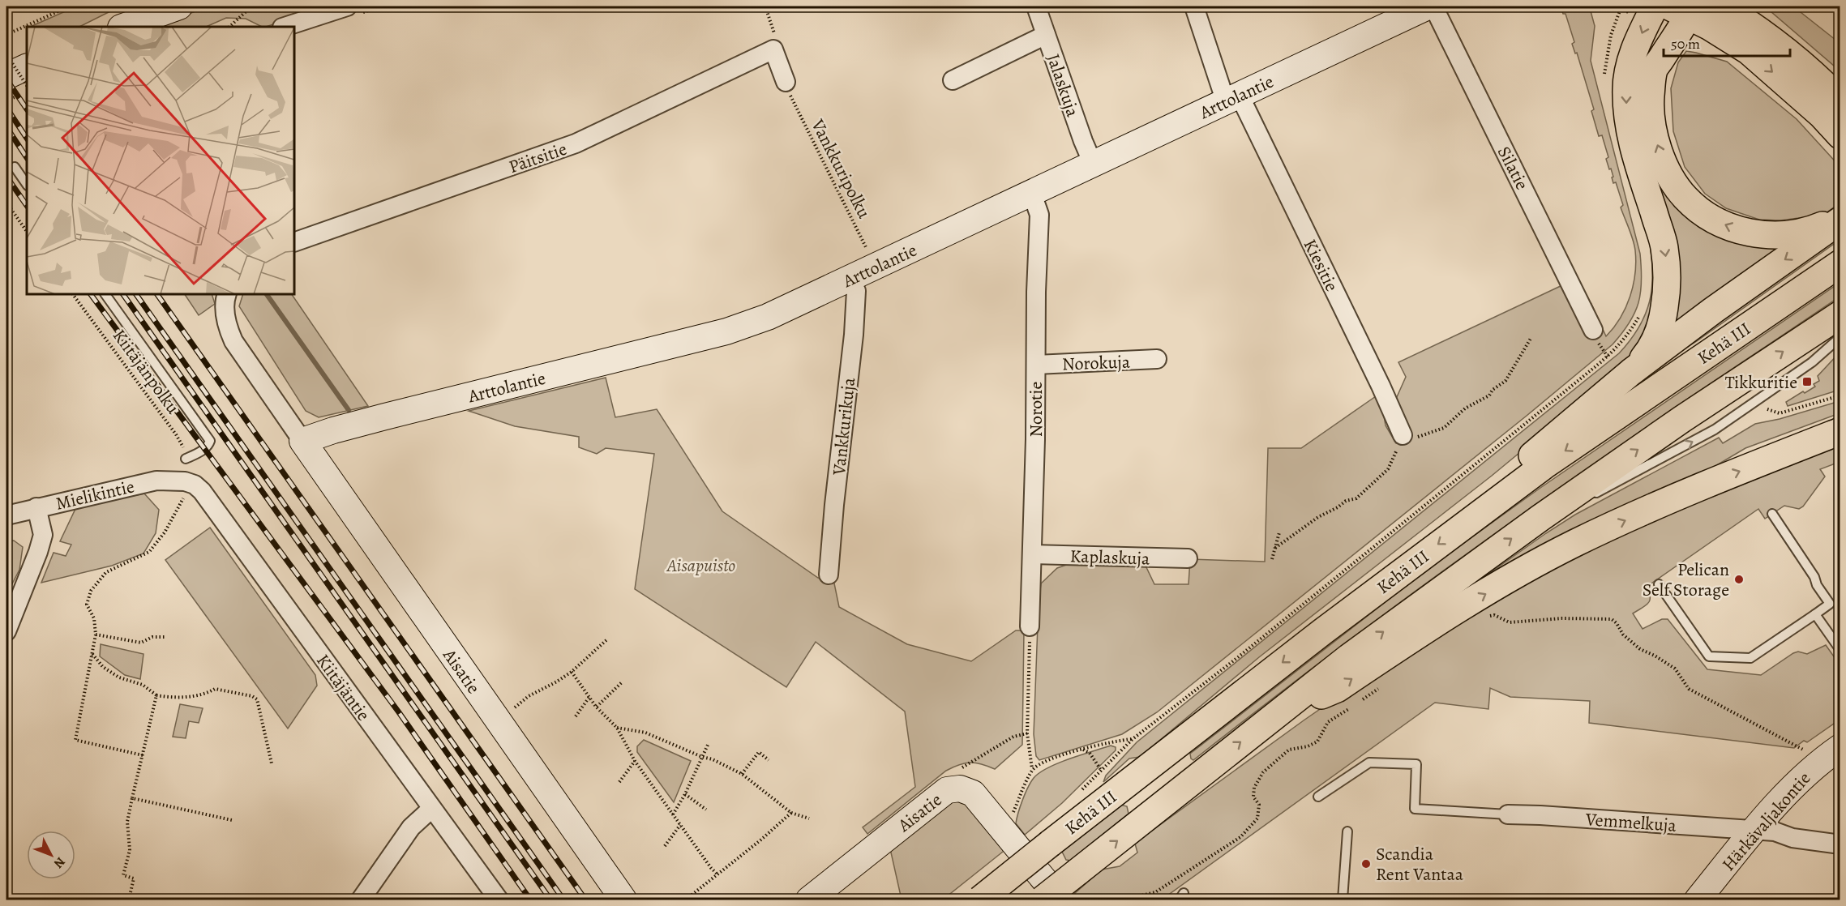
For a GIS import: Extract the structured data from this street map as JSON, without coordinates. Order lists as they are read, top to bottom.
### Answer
{
  "streets": {
    "main road": ["Kehä III"],
    "street": [
      "Jalaskuja",
      "Arttolantie",
      "Päitsitie",
      "Silatie",
      "Kiesitie",
      "Norokuja",
      "Norotie",
      "Vankkurikuja",
      "Mielikintie",
      "Kaplaskuja",
      "Aisatie",
      "Kiitäjäntie",
      "Härkävaljakontie",
      "Vemmelkuja"
    ],
    "path": ["Vankkuripolku", "Kiitäjänpolku"]
  },
  "crossings": [
    ["Jalaskuja", "Arttolantie"],
    ["Arttolantie", "Vankkuripolku"],
    ["Arttolantie", "Kiesitie"],
    ["Arttolantie", "Norotie"],
    ["Arttolantie", "Vankkurikuja"],
    ["Arttolantie", "Aisatie"],
    ["Päitsitie", "Vankkuripolku"],
    ["Norokuja", "Norotie"],
    ["Norotie", "Kaplaskuja"],
    ["Mielikintie", "Kiitäjäntie"],
    ["Härkävaljakontie", "Vemmelkuja"]
  ],
  "parks": ["Aisapuisto"],
  "places": {
    "transit": ["Tikkuritie"],
    "other": ["Pelican Self Storage", "Scandia Rent Vantaa"]
  },
  "scale_bar": "50 m",
  "north": "bottom right"
}
